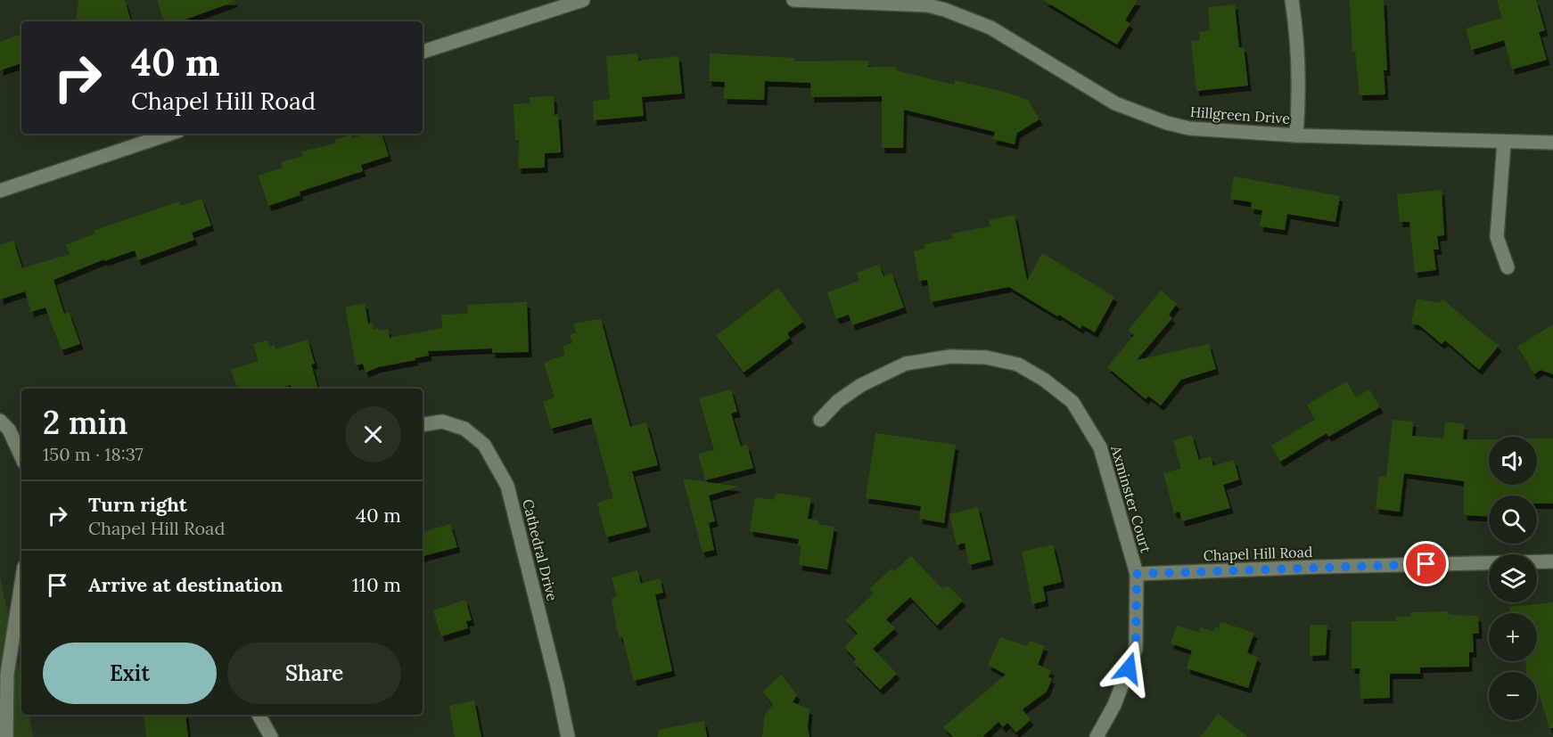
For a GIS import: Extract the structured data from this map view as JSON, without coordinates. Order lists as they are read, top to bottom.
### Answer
{
  "streets": {
    "street": [
      "Hillgreen Drive",
      "Axminster Court",
      "Cathedral Drive",
      "Chapel Hill Road"
    ]
  },
  "crossings": [
    ["Axminster Court", "Chapel Hill Road"]
  ],
  "page": {
    "turn": ["40 m", "Chapel Hill Road"],
    "heading": ["2 min", "150 m · 18:37"],
    "map_buttons": ["+", "−"],
    "list": [
      {
        "name": "Turn right",
        "note": "Chapel Hill Road",
        "value": "40 m"
      },
      {
        "name": "Arrive at destination",
        "value": "110 m"
      }
    ],
    "buttons": ["Exit", "Share"]
  }
}
